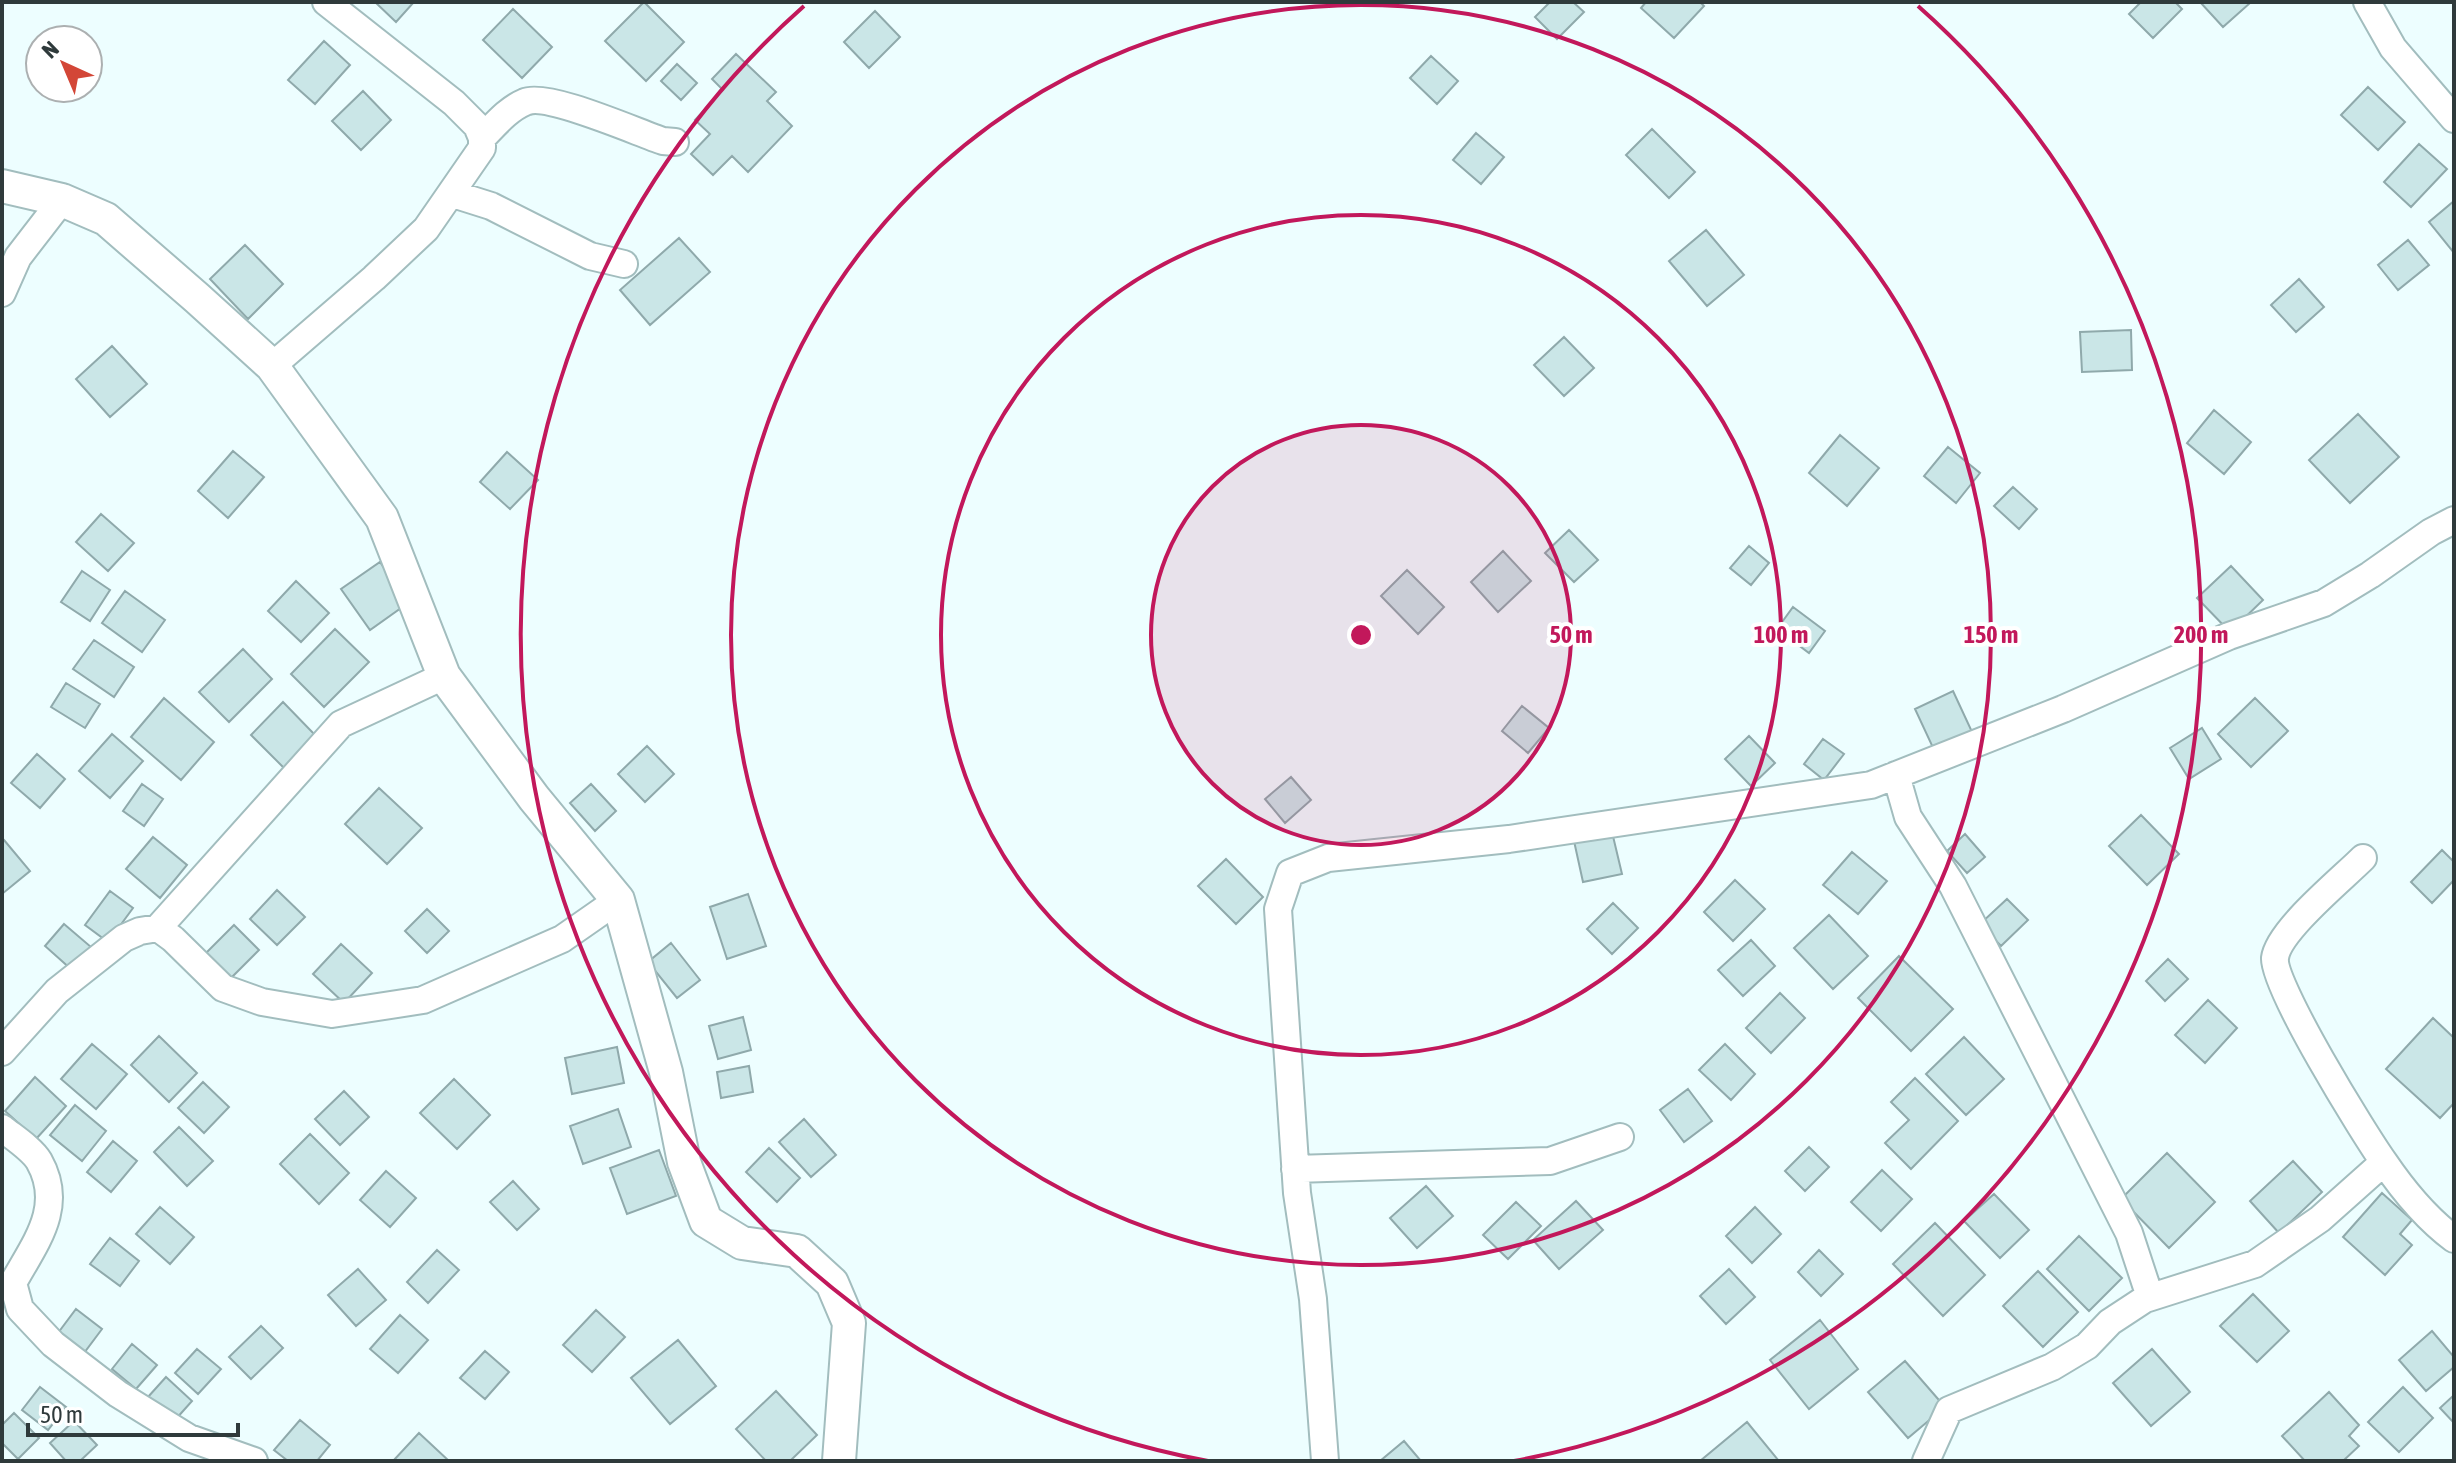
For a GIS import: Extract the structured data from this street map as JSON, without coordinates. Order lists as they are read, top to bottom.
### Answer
{
  "scale_bar": "50 m",
  "north": "top left",
  "rings": [
    "50 m",
    "100 m",
    "150 m",
    "200 m"
  ]
}
